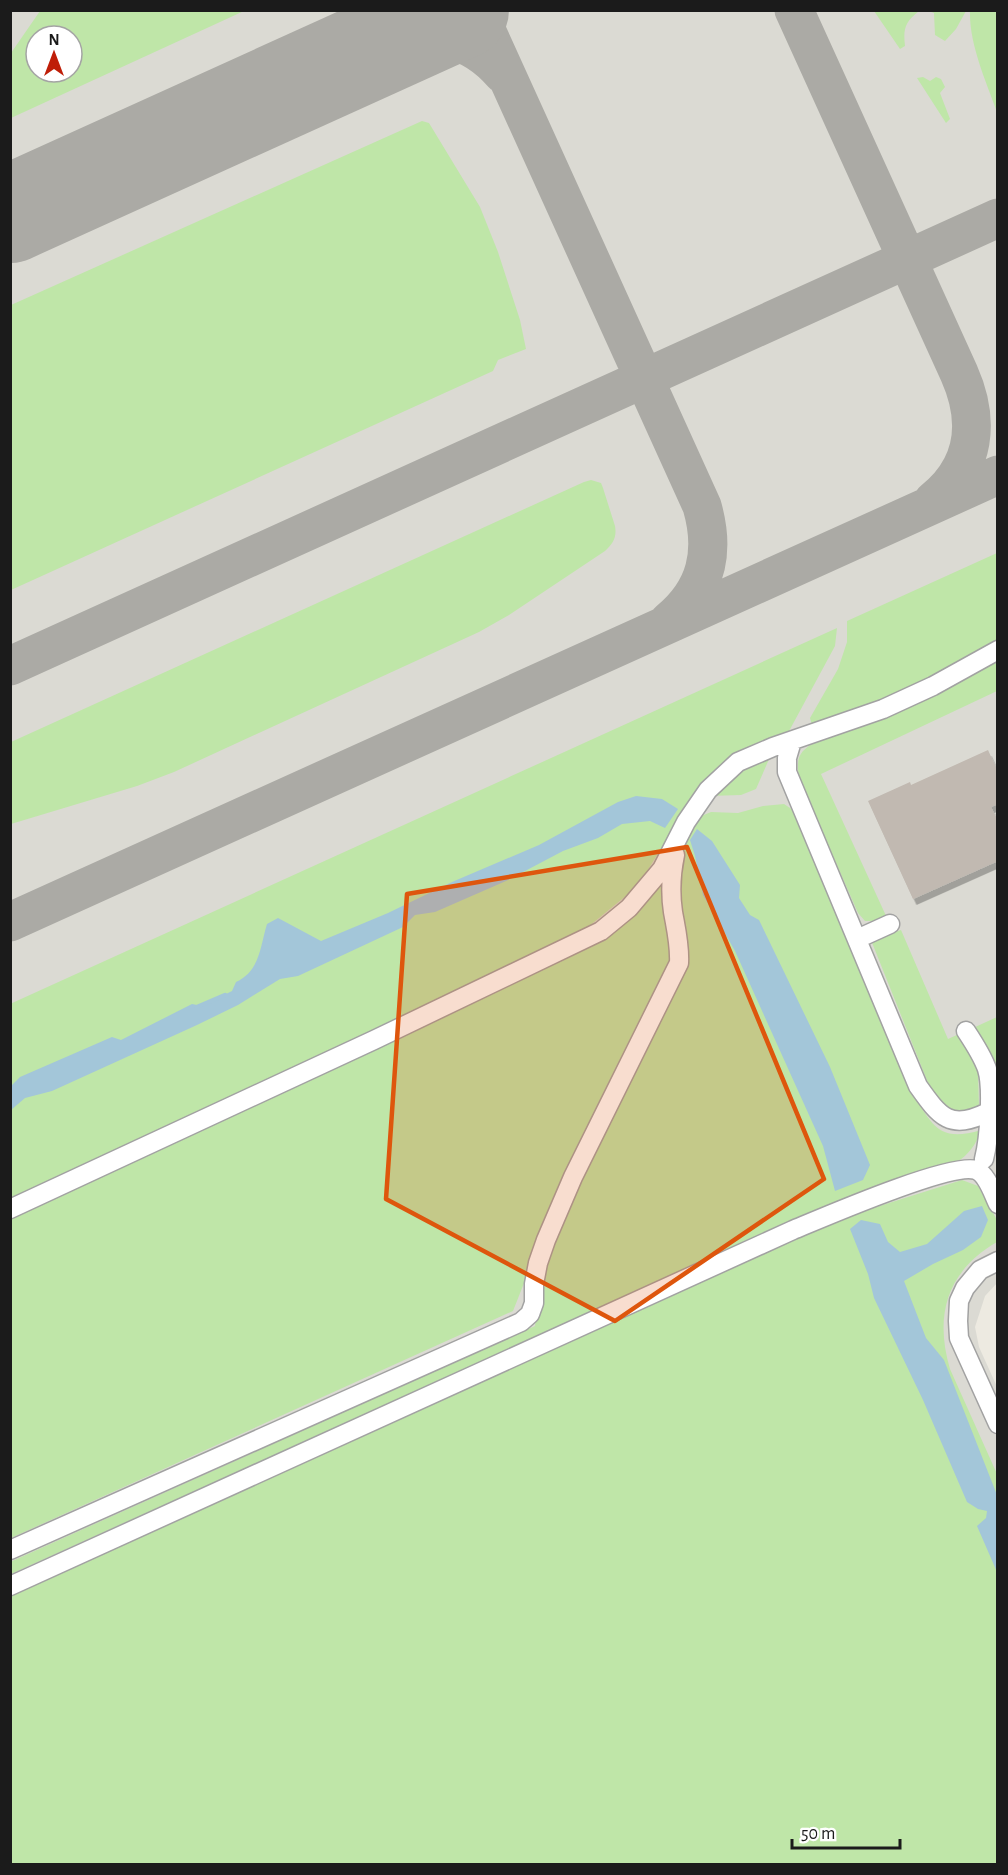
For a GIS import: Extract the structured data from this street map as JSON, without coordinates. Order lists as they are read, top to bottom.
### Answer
{
  "scale_bar": "50 m",
  "north": "top"
}
